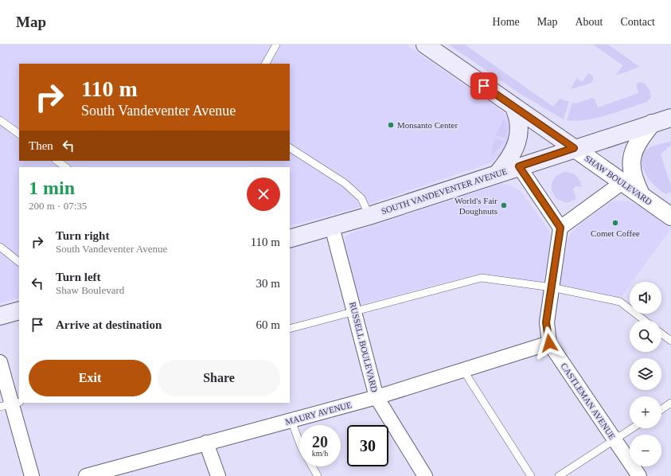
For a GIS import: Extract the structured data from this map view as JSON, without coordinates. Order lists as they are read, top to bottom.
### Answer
{
  "streets": {
    "main road": ["SHAW BOULEVARD", "SOUTH VANDEVENTER AVENUE"],
    "street": ["RUSSELL BOULEVARD", "CASTLEMAN AVENUE", "MAURY AVENUE"]
  },
  "crossings": [
    ["SHAW BOULEVARD", "SOUTH VANDEVENTER AVENUE"],
    ["SOUTH VANDEVENTER AVENUE", "RUSSELL BOULEVARD"],
    ["RUSSELL BOULEVARD", "MAURY AVENUE"],
    ["CASTLEMAN AVENUE", "MAURY AVENUE"]
  ],
  "places": ["Monsanto Center", "World's Fair Doughnuts", "Comet Coffee"],
  "page": {
    "header": "Map",
    "nav": [
      "Home",
      "Map",
      "About",
      "Contact"
    ],
    "turn": ["110 m", "South Vandeventer Avenue"],
    "then": "Then",
    "heading": ["1 min", "200 m · 07:35"],
    "list": [
      {
        "name": "Turn right",
        "note": "South Vandeventer Avenue",
        "value": "110 m"
      },
      {
        "name": "Turn left",
        "note": "Shaw Boulevard",
        "value": "30 m"
      },
      {
        "name": "Arrive at destination",
        "value": "60 m"
      }
    ],
    "map_buttons": ["+", "−"],
    "buttons": ["Exit", "Share"],
    "speed": "20 km/h",
    "limit": "30"
  }
}
